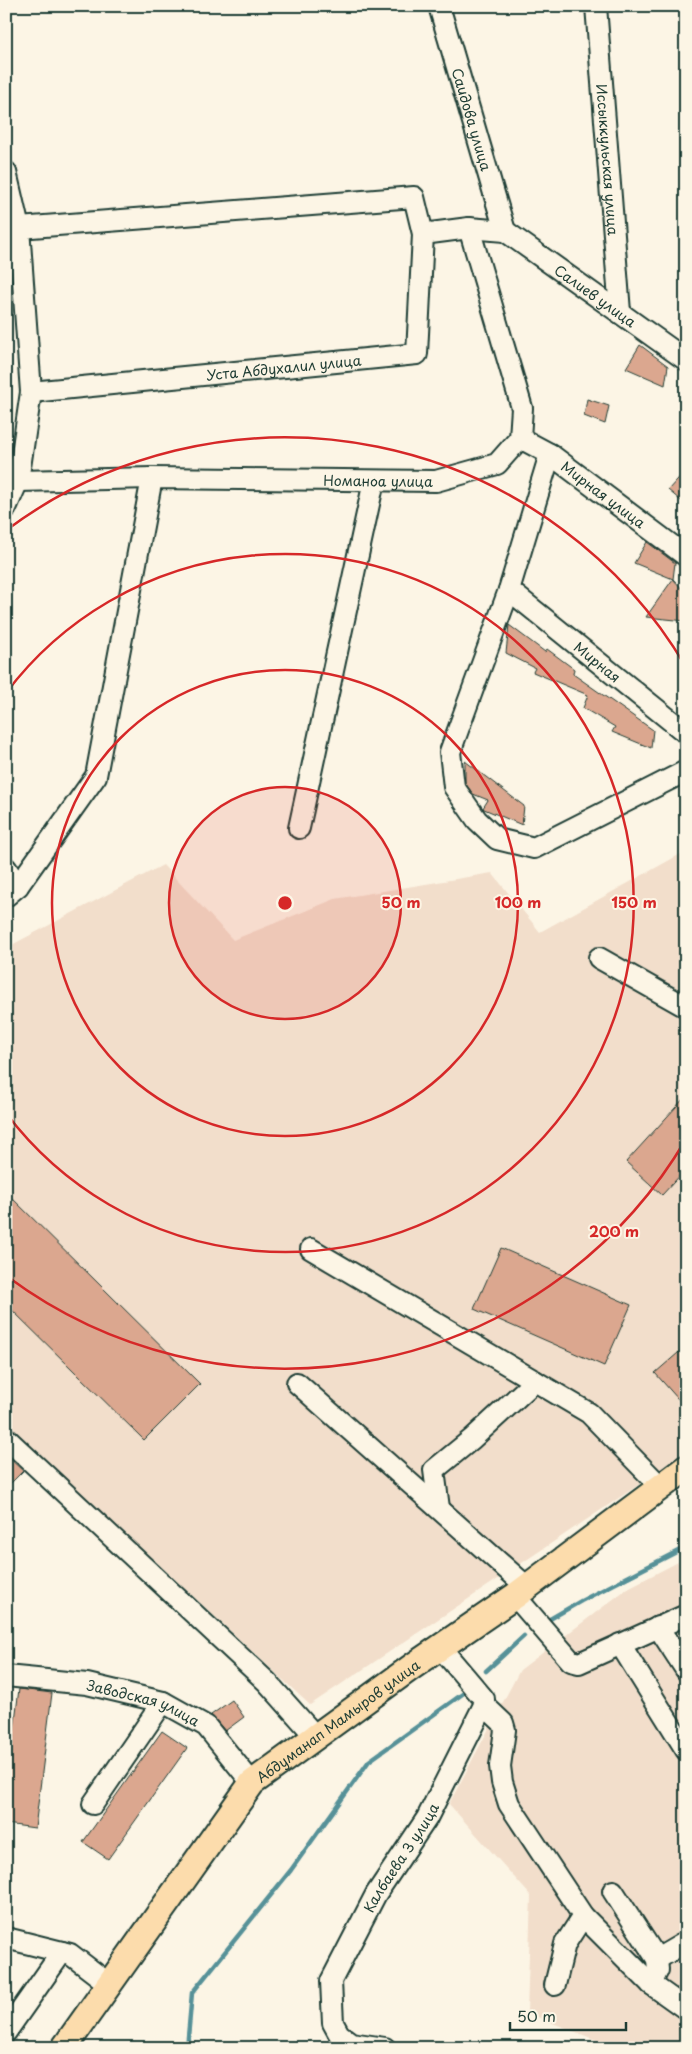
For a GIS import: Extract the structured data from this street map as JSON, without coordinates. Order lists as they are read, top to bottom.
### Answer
{
  "streets": {
    "main road": ["Абдуманап Мамыров улица"],
    "street": [
      "Саидова улица",
      "Иссыккульская улица",
      "Салиев улица",
      "Уста Абдухалил улица",
      "Номаноа улица",
      "Мирная улица",
      "Мирная",
      "Заводская улица",
      "Калбаева 3 улица"
    ]
  },
  "crossings": [
    ["Саидова улица", "Салиев улица"],
    ["Иссыккульская улица", "Салиев улица"],
    ["Номаноа улица", "Мирная улица"],
    ["Заводская улица", "Абдуманап Мамыров улица"]
  ],
  "scale_bar": "50 m",
  "rings": [
    "50 m",
    "100 m",
    "150 m",
    "200 m"
  ]
}
